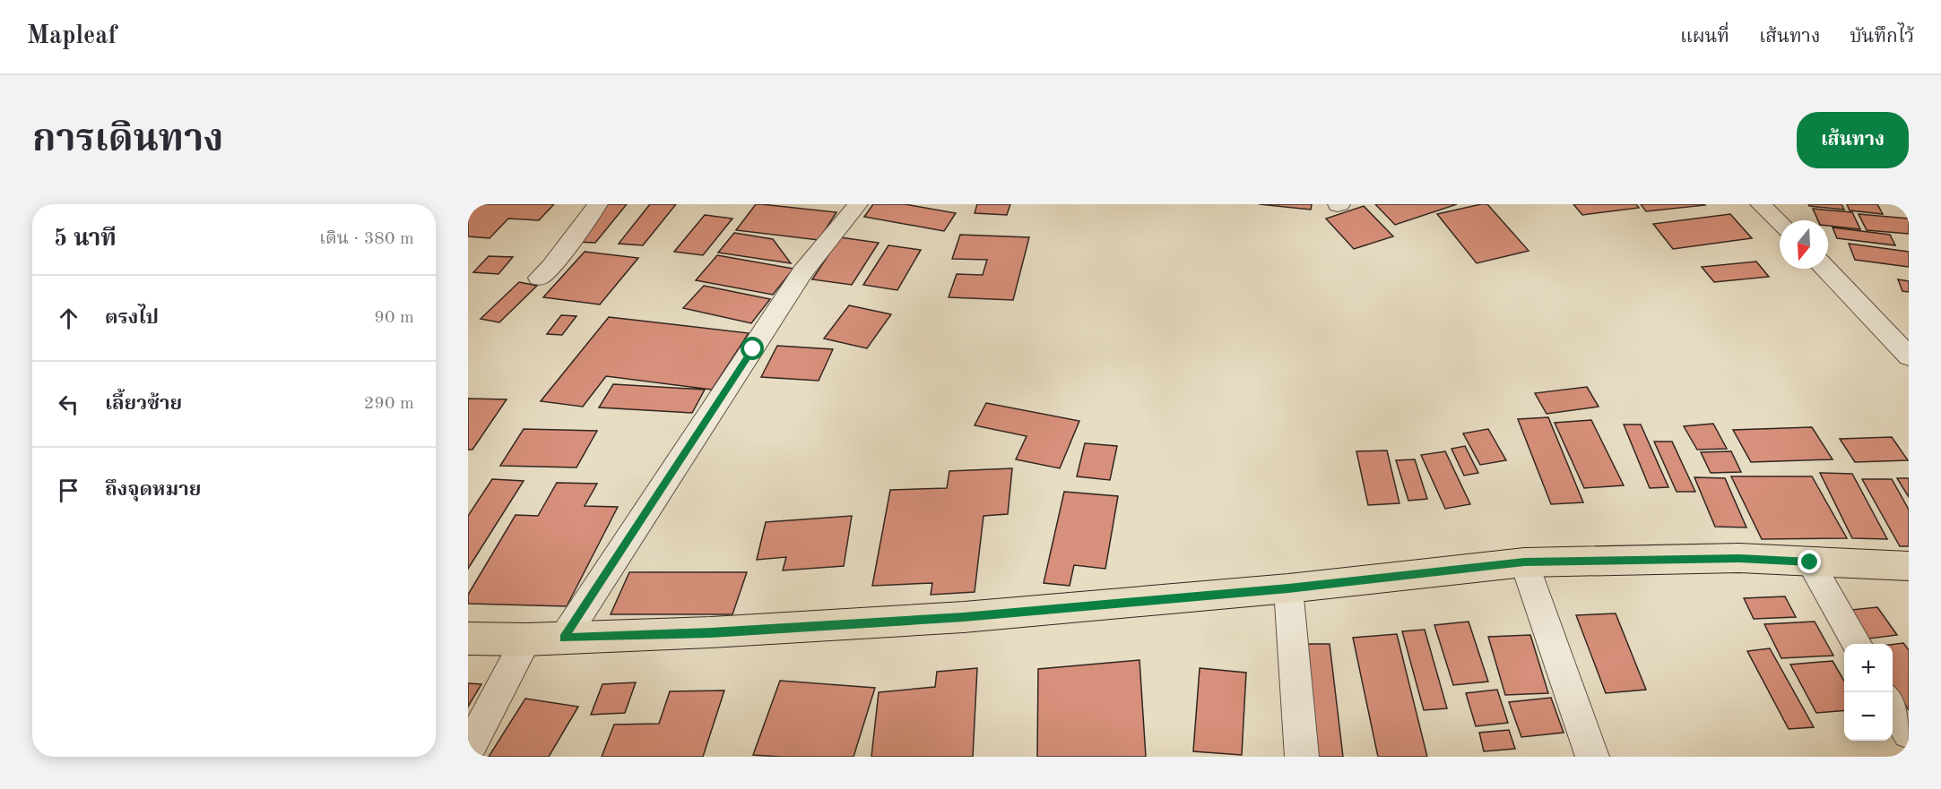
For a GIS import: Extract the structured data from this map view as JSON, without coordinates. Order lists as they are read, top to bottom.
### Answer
{
  "north": "bottom",
  "page": {
    "header": "Mapleaf",
    "nav": ["แผนที่", "เส้นทาง", "บันทึกไว้"],
    "title": "การเดินทาง",
    "buttons": "เส้นทาง",
    "heading": ["5 นาที", "เดิน · 380 m"],
    "list": [
      ["ตรงไป", "90 m"],
      ["เลี้ยวซ้าย", "290 m"],
      "ถึงจุดหมาย"
    ],
    "map_buttons": ["+", "−"]
  }
}
